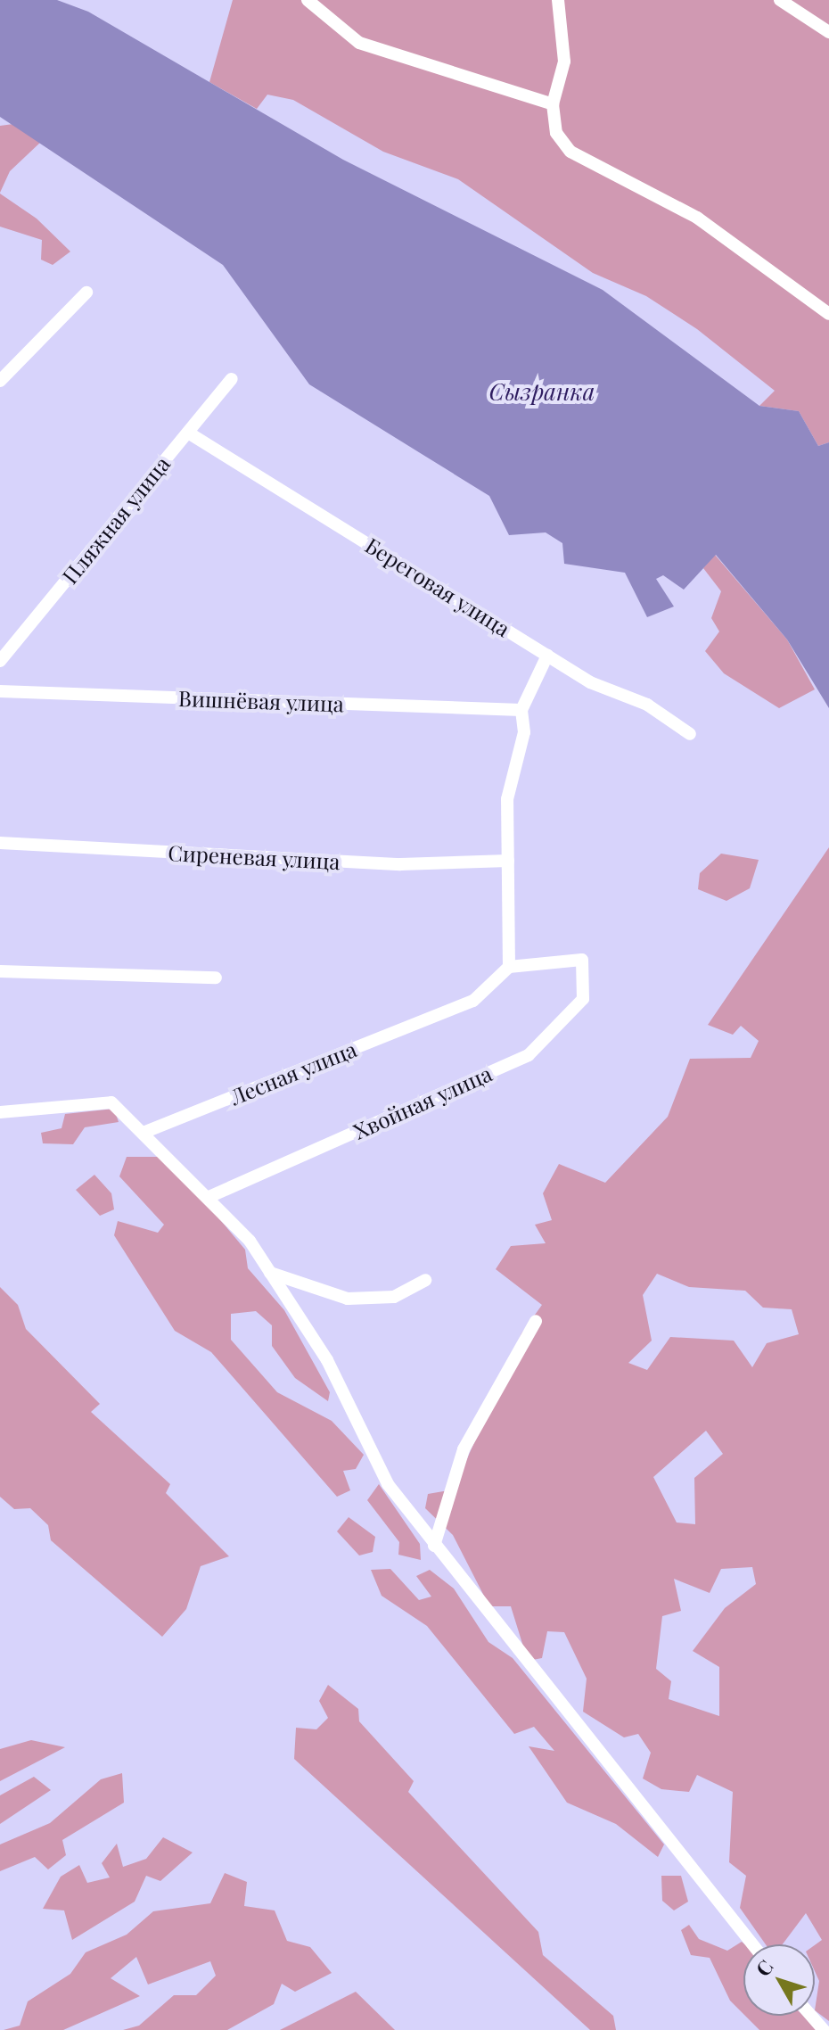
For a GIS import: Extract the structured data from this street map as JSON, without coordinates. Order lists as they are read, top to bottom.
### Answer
{
  "streets": {
    "street": [
      "Пляжная улица",
      "Береговая улица",
      "Вишнёвая улица",
      "Сиреневая улица",
      "Лесная улица",
      "Хвойная улица"
    ]
  },
  "crossings": [
    ["Пляжная улица", "Береговая улица"],
    ["Лесная улица", "Хвойная улица"]
  ],
  "water": ["Сызранка"],
  "north": "top left"
}
